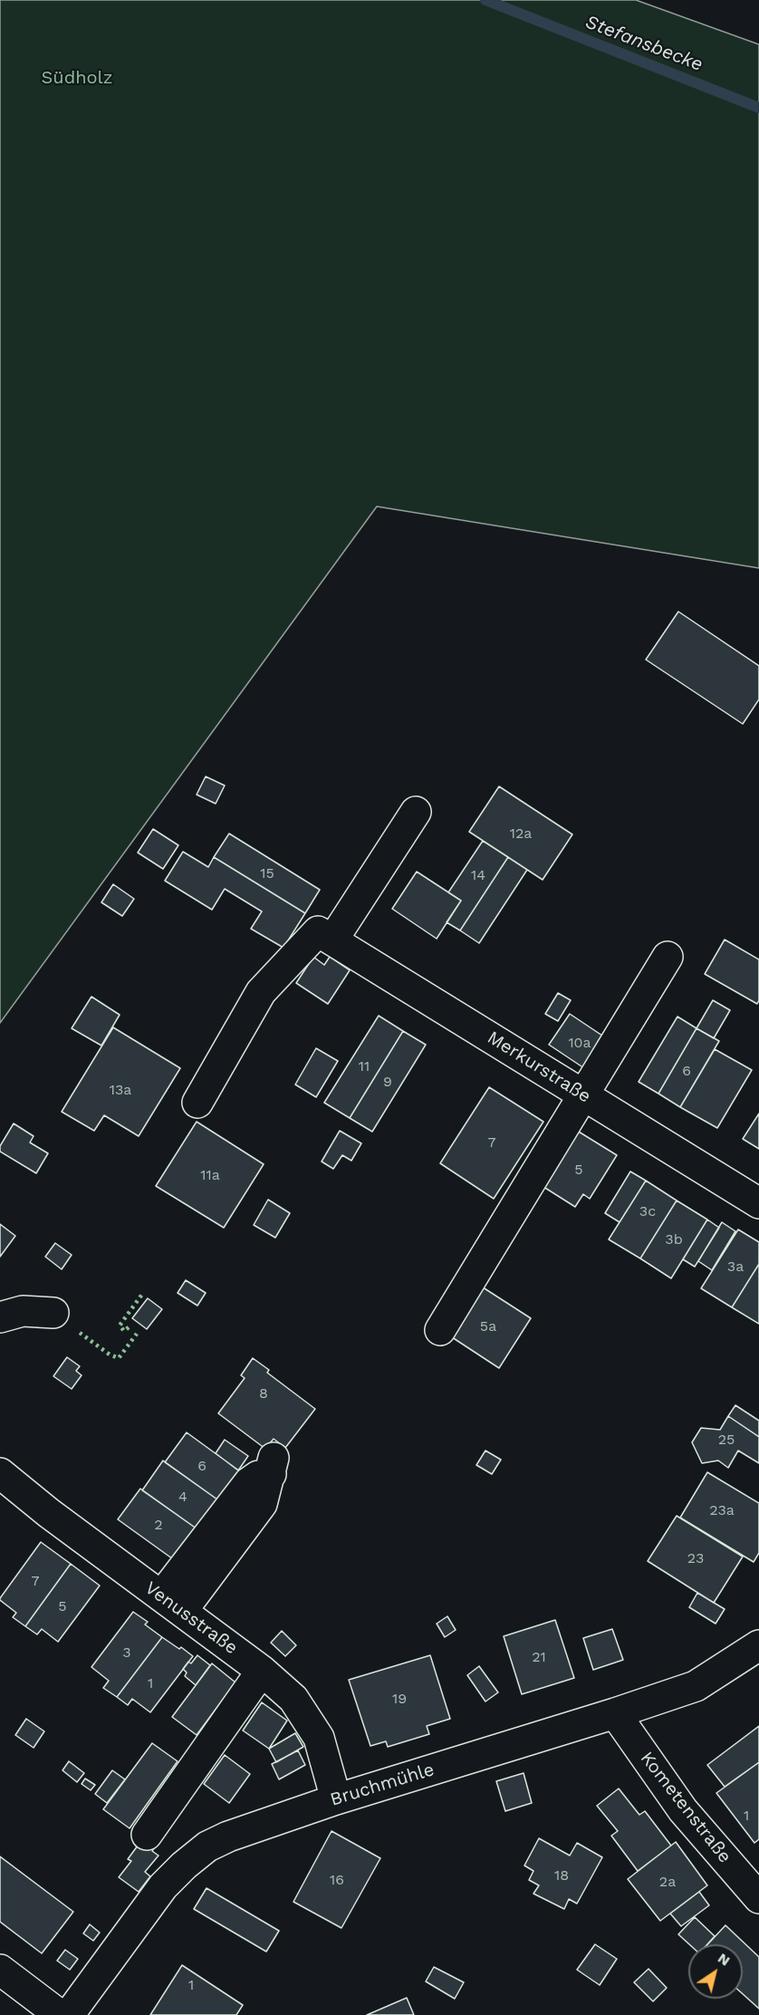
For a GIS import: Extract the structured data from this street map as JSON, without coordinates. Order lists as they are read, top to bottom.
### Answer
{
  "streets": {
    "street": [
      "Merkurstraße",
      "Venusstraße",
      "Bruchmühle",
      "Kometenstraße"
    ]
  },
  "crossings": [
    ["Venusstraße", "Bruchmühle"],
    ["Bruchmühle", "Kometenstraße"]
  ],
  "water": ["Stefansbecke"],
  "parks": ["Südholz"],
  "house_numbers": [
    "12a",
    "15",
    "14",
    "10a",
    "11",
    "6",
    "9",
    "13a",
    "7",
    "5",
    "11a",
    "3c",
    "3b",
    "3a",
    "5a",
    "8",
    "25",
    "6",
    "4",
    "23a",
    "2",
    "23",
    "7",
    "5",
    "3",
    "21",
    "1",
    "19",
    "1",
    "18",
    "16",
    "2a",
    "1"
  ],
  "north": "top right"
}
